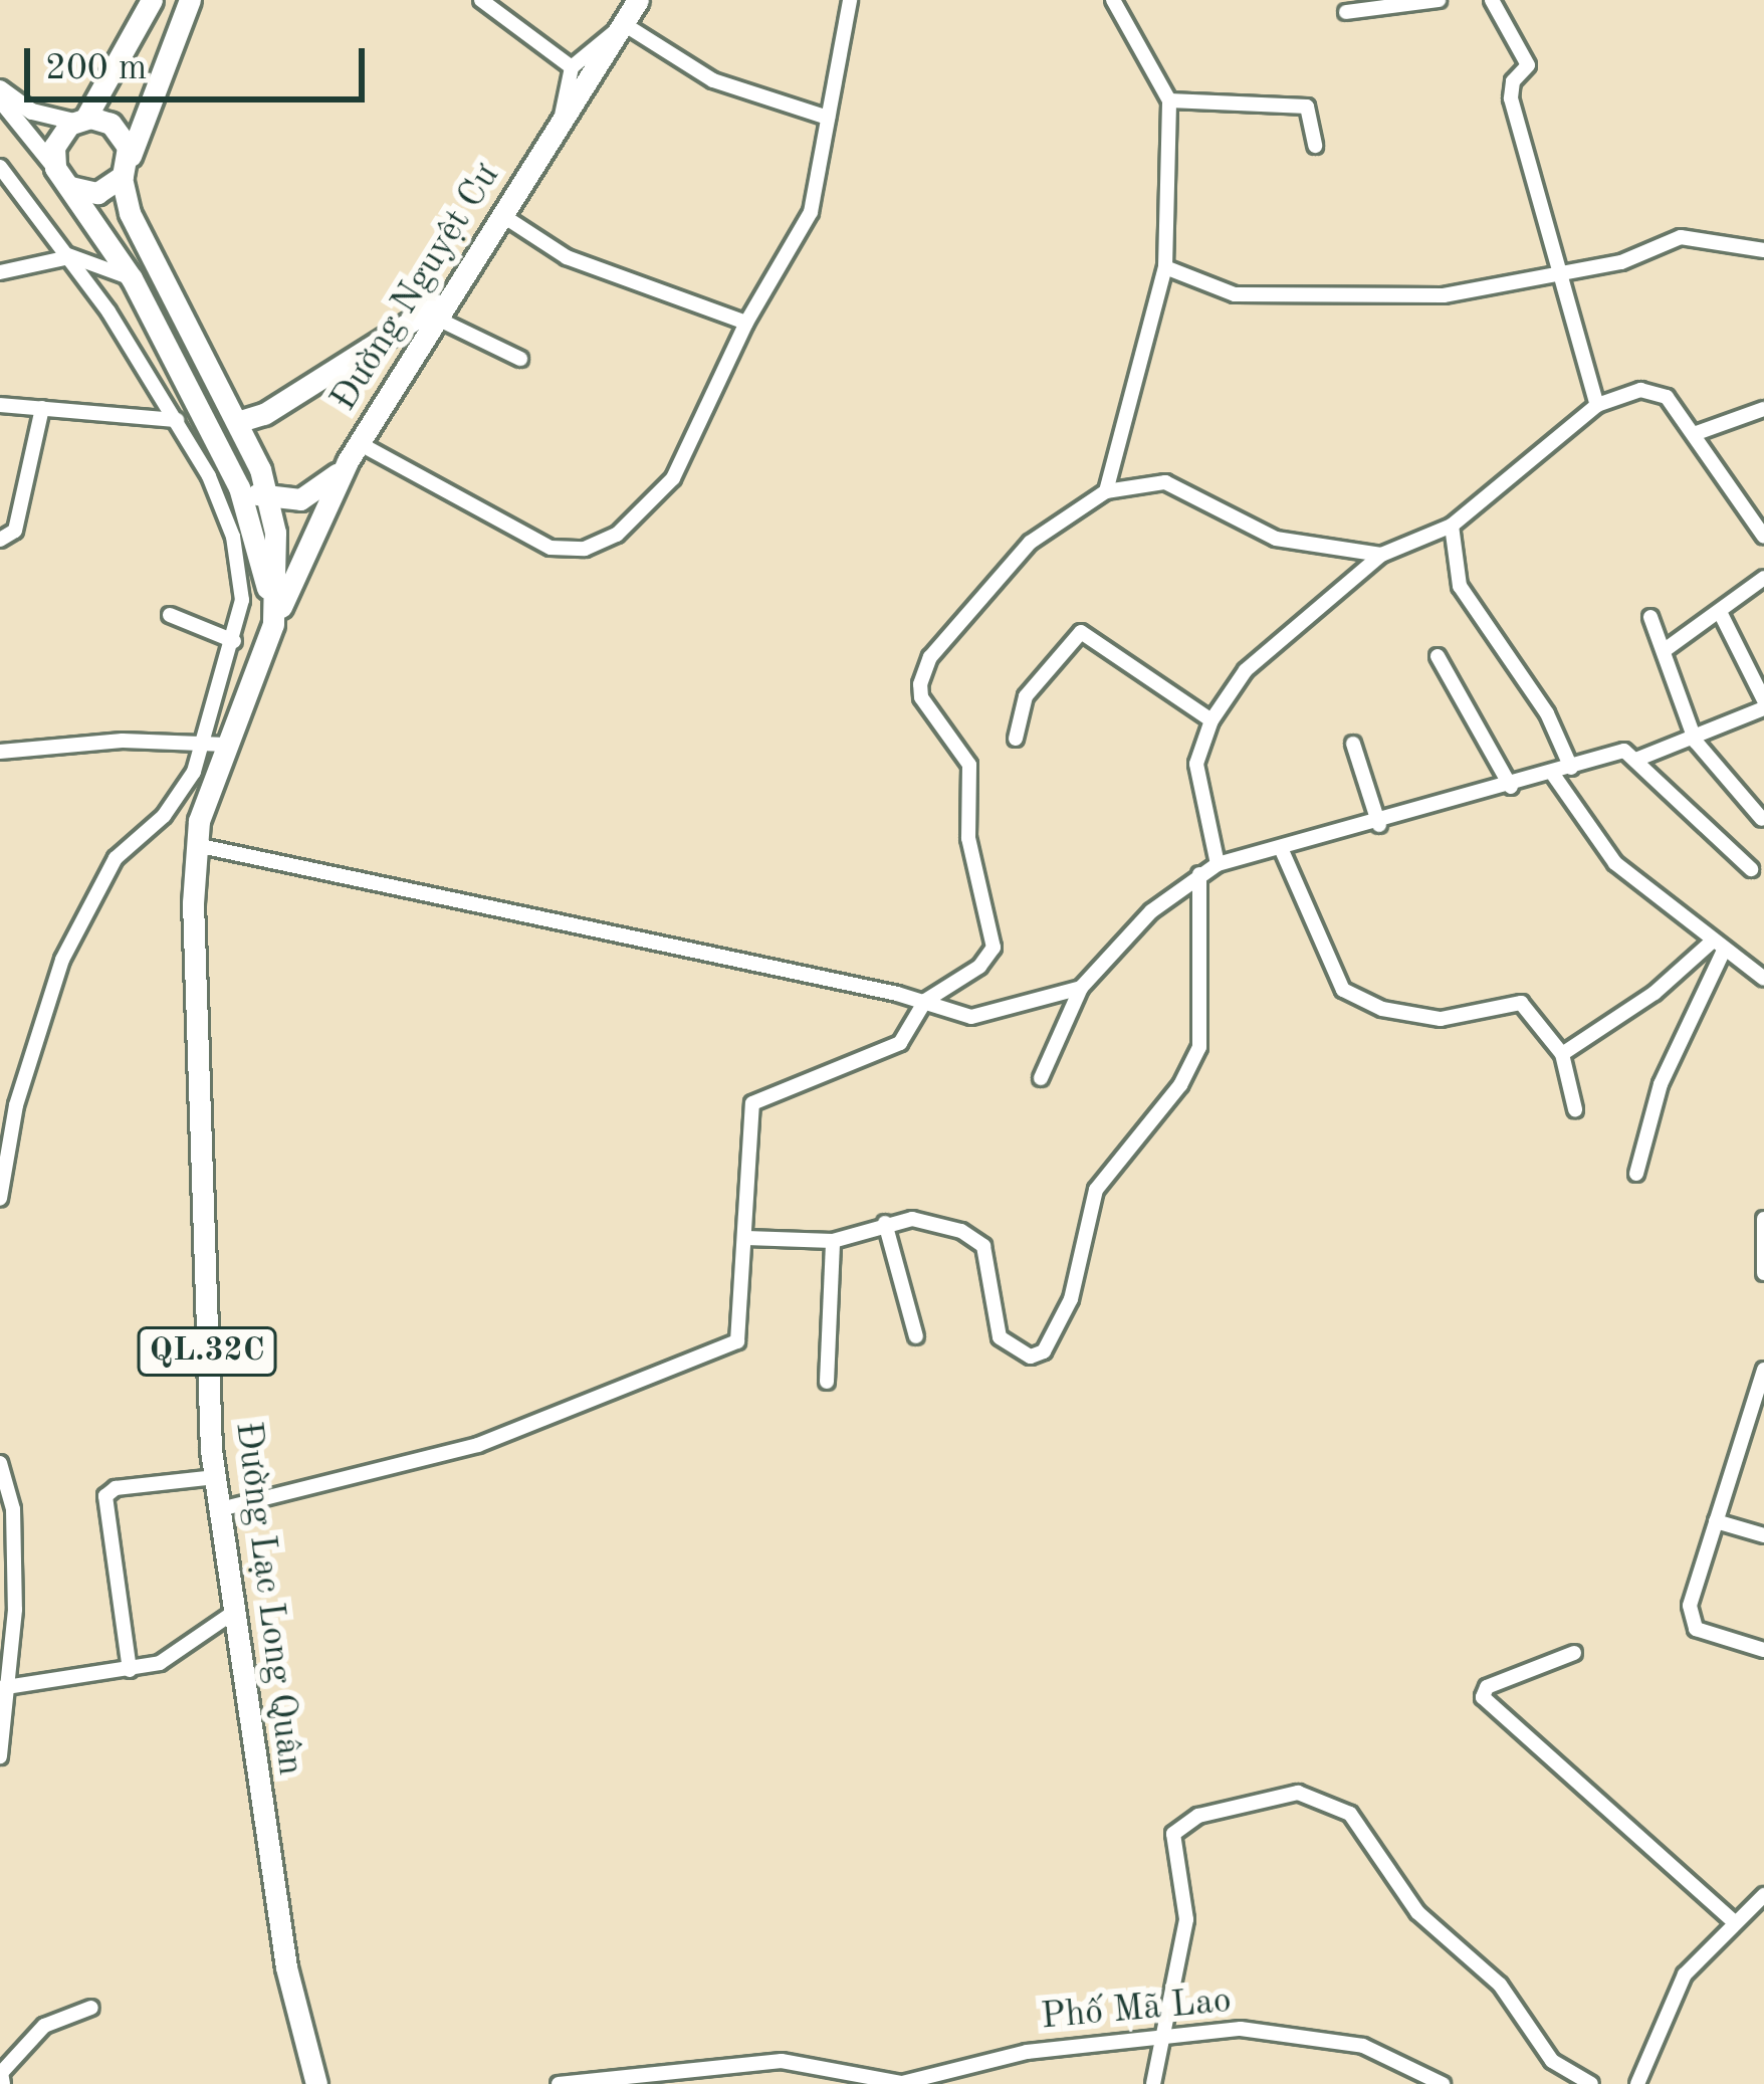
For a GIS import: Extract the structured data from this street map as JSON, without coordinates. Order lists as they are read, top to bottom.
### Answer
{
  "streets": {
    "highway": ["Đường Nguyệt Cư", "QL.32C", "Đường Lạc Long Quân"],
    "street": ["Phố Mã Lao"]
  },
  "crossings": [
    ["Đường Nguyệt Cư", "Đường Lạc Long Quân"]
  ],
  "scale_bar": "200 m"
}
